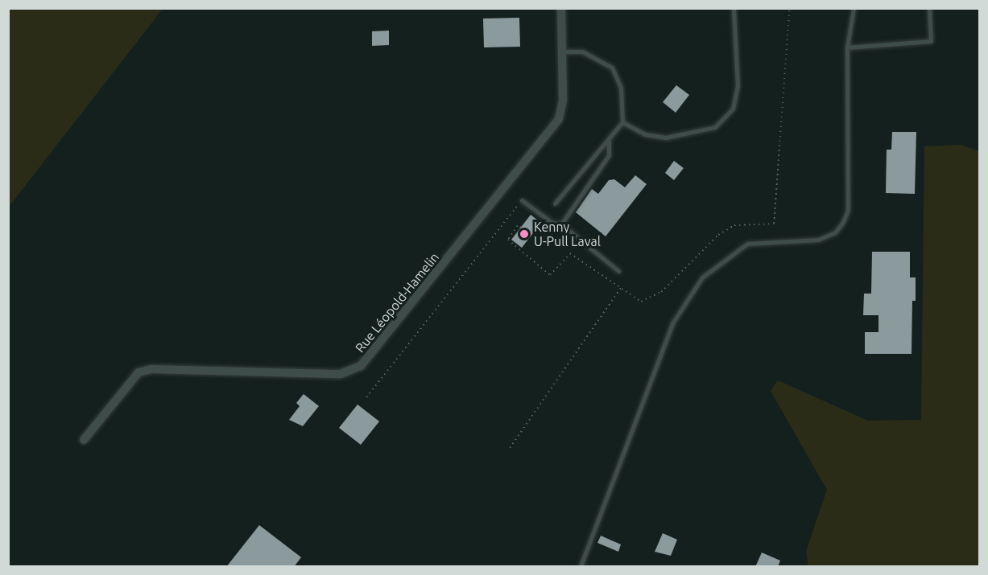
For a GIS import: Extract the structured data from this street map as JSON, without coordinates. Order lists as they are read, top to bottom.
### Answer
{
  "streets": {
    "street": ["Rue Léopold-Hamelin"]
  },
  "places": ["Kenny U-Pull Laval"]
}
